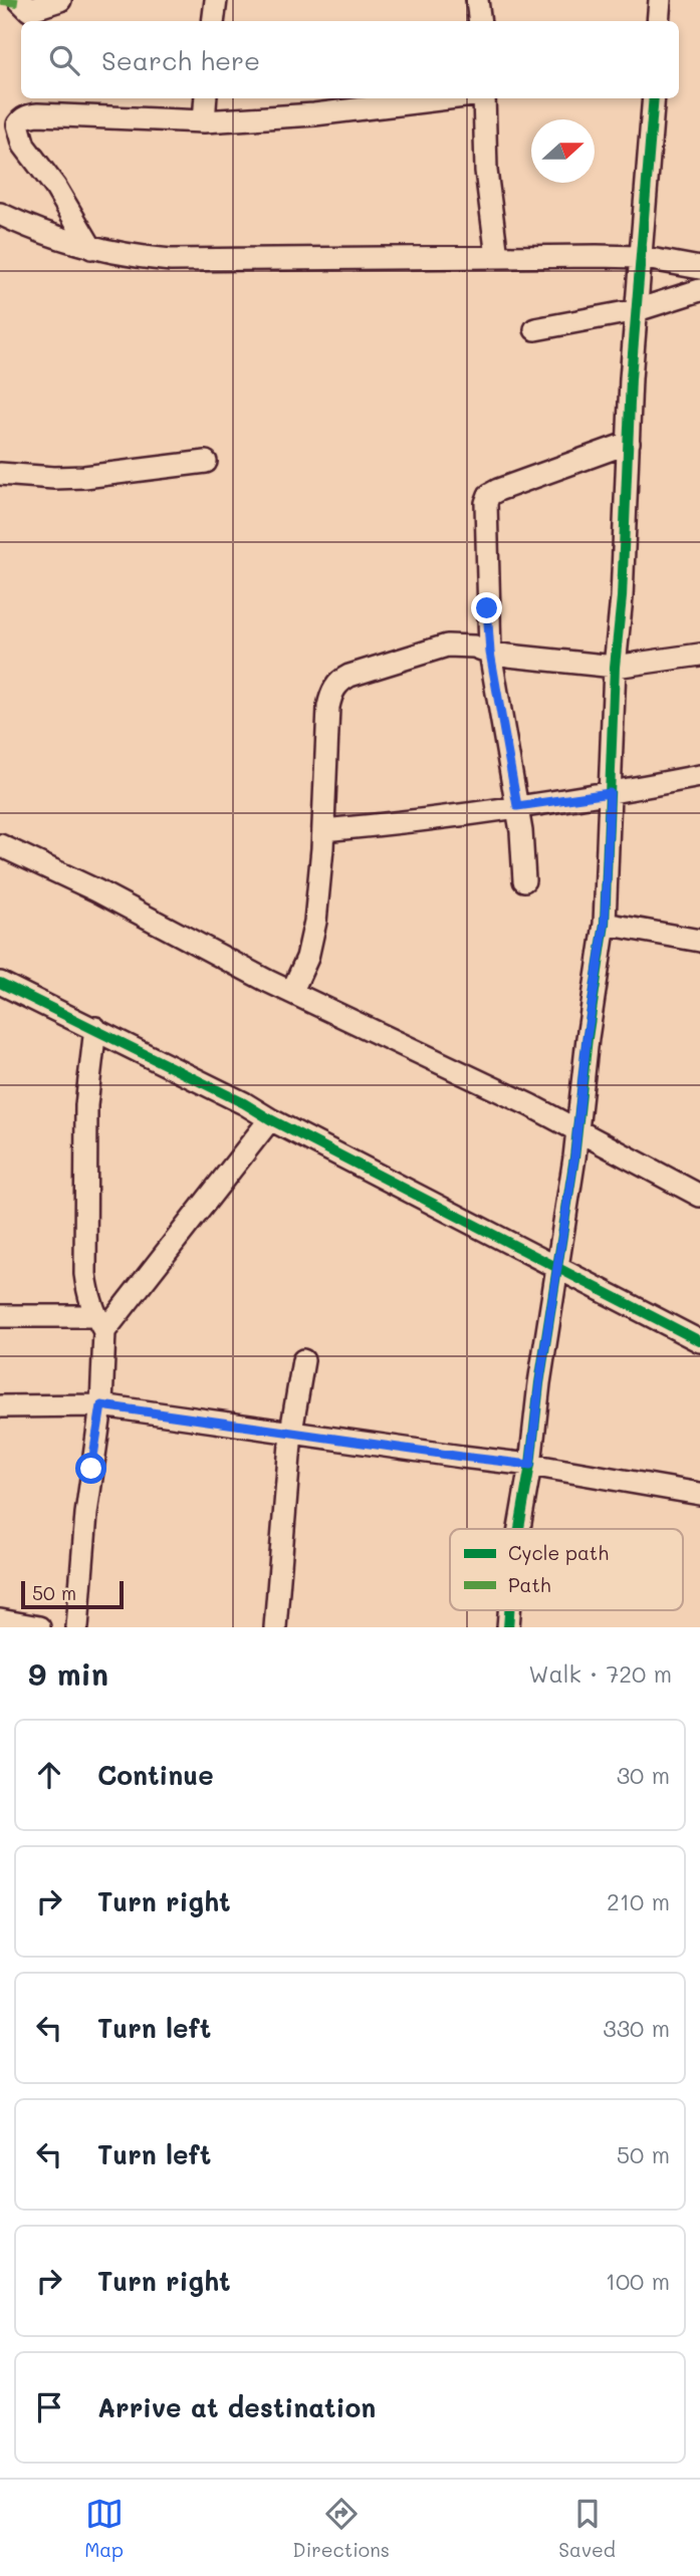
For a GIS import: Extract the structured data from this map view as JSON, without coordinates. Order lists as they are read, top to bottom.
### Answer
{
  "legend": ["Cycle path", "Path"],
  "scale_bar": "50 m",
  "north": "right",
  "page": {
    "search": "Search here",
    "scale": "50 m",
    "heading": ["9 min", "Walk · 720 m"],
    "list": [
      ["Continue", "30 m"],
      ["Turn right", "210 m"],
      ["Turn left", "330 m"],
      ["Turn left", "50 m"],
      ["Turn right", "100 m"],
      "Arrive at destination"
    ],
    "nav": ["Map", "Directions", "Saved"]
  }
}
